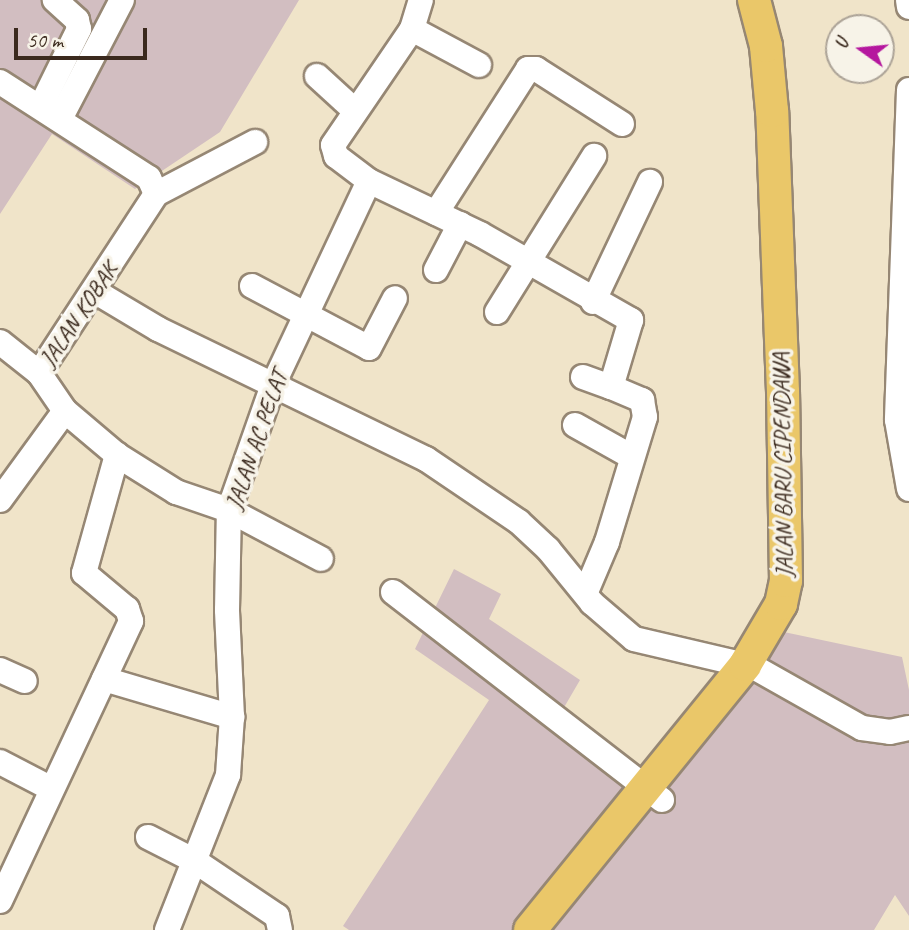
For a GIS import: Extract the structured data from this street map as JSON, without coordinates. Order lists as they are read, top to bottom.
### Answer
{
  "streets": {
    "main road": ["JALAN BARU CIPENDAWA"],
    "street": ["JALAN KOBAK", "JALAN AC PELAT"]
  },
  "crossings": [
    ["JALAN KOBAK", "JALAN AC PELAT"]
  ],
  "scale_bar": "50 m",
  "north": "left"
}
